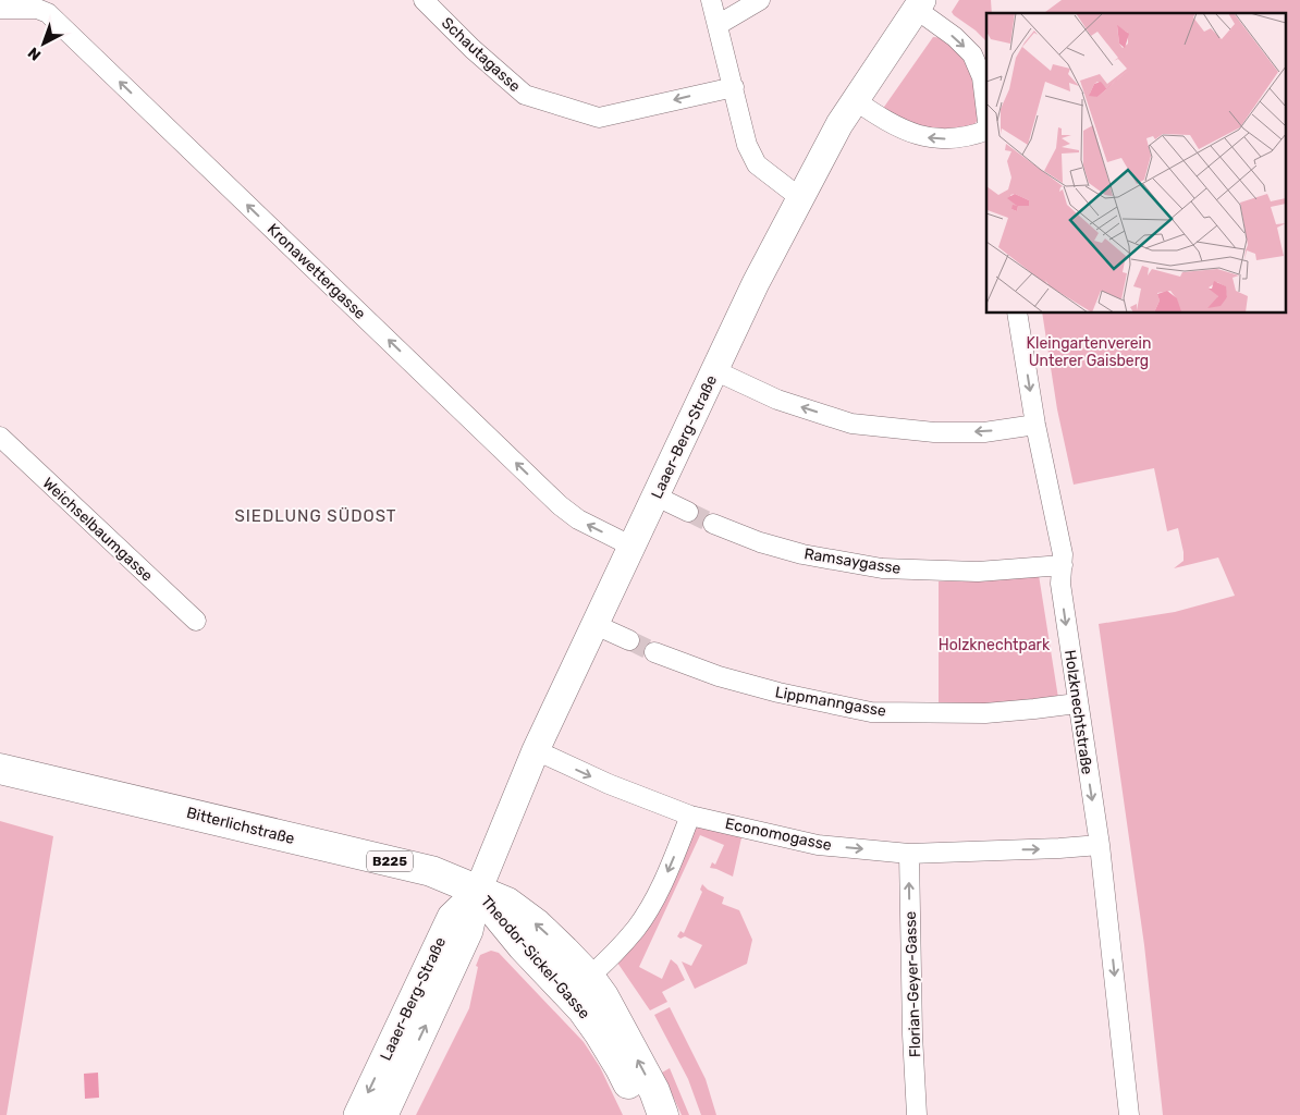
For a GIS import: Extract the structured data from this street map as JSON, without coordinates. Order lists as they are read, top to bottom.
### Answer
{
  "streets": {
    "main road": [
      "Laaer-Berg-Straße",
      "Bitterlichstraße",
      "B225",
      "Theodor-Sickel-Gasse"
    ],
    "street": [
      "Schautagasse",
      "Kronawettergasse",
      "Weichselbaumgasse",
      "Ramsaygasse",
      "Lippmanngasse",
      "Holzknechtstraße",
      "Economogasse",
      "Florian-Geyer-Gasse"
    ]
  },
  "crossings": [
    ["Kronawettergasse", "Laaer-Berg-Straße"],
    ["Laaer-Berg-Straße", "Bitterlichstraße"],
    ["Laaer-Berg-Straße", "Economogasse"],
    ["Laaer-Berg-Straße", "Theodor-Sickel-Gasse"],
    ["Ramsaygasse", "Holzknechtstraße"],
    ["Lippmanngasse", "Holzknechtstraße"],
    ["Holzknechtstraße", "Economogasse"],
    ["Bitterlichstraße", "Theodor-Sickel-Gasse"],
    ["Economogasse", "Florian-Geyer-Gasse"]
  ],
  "one_way": [
    "Schautagasse",
    "Kronawettergasse",
    "Holzknechtstraße",
    "Economogasse",
    "Florian-Geyer-Gasse"
  ],
  "districts": ["SIEDLUNG SÜDOST"],
  "parks": ["Kleingartenverein Unterer Gaisberg", "Holzknechtpark"],
  "north": "bottom left"
}
